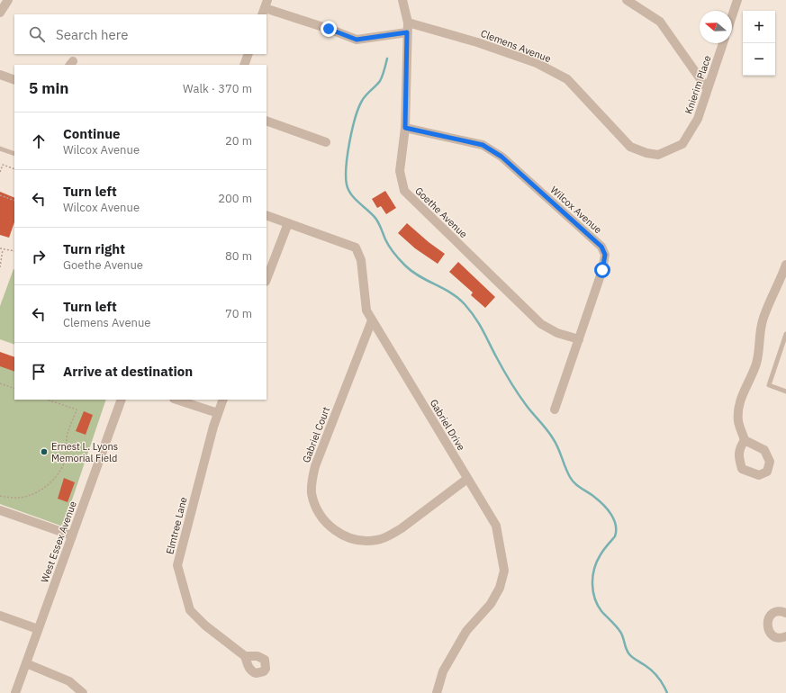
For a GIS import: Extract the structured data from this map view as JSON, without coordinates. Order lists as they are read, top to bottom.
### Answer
{
  "streets": {
    "street": [
      "Clemens Avenue",
      "Knierim Place",
      "Wilcox Avenue",
      "Goethe Avenue",
      "Gabriel Drive",
      "Gabriel Court",
      "Elmtree Lane",
      "West Essex Avenue"
    ]
  },
  "crossings": [
    ["Clemens Avenue", "Knierim Place"],
    ["Clemens Avenue", "Goethe Avenue"],
    ["Wilcox Avenue", "Goethe Avenue"],
    ["Gabriel Drive", "Gabriel Court"]
  ],
  "places": ["Ernest L. Lyons Memorial Field"],
  "north": "left",
  "page": {
    "map_buttons": ["+", "−"],
    "search": "Search here",
    "heading": ["5 min", "Walk · 370 m"],
    "list": [
      ["Continue", "Wilcox Avenue", "20 m"],
      ["Turn left", "Wilcox Avenue", "200 m"],
      ["Turn right", "Goethe Avenue", "80 m"],
      ["Turn left", "Clemens Avenue", "70 m"],
      "Arrive at destination"
    ]
  }
}
